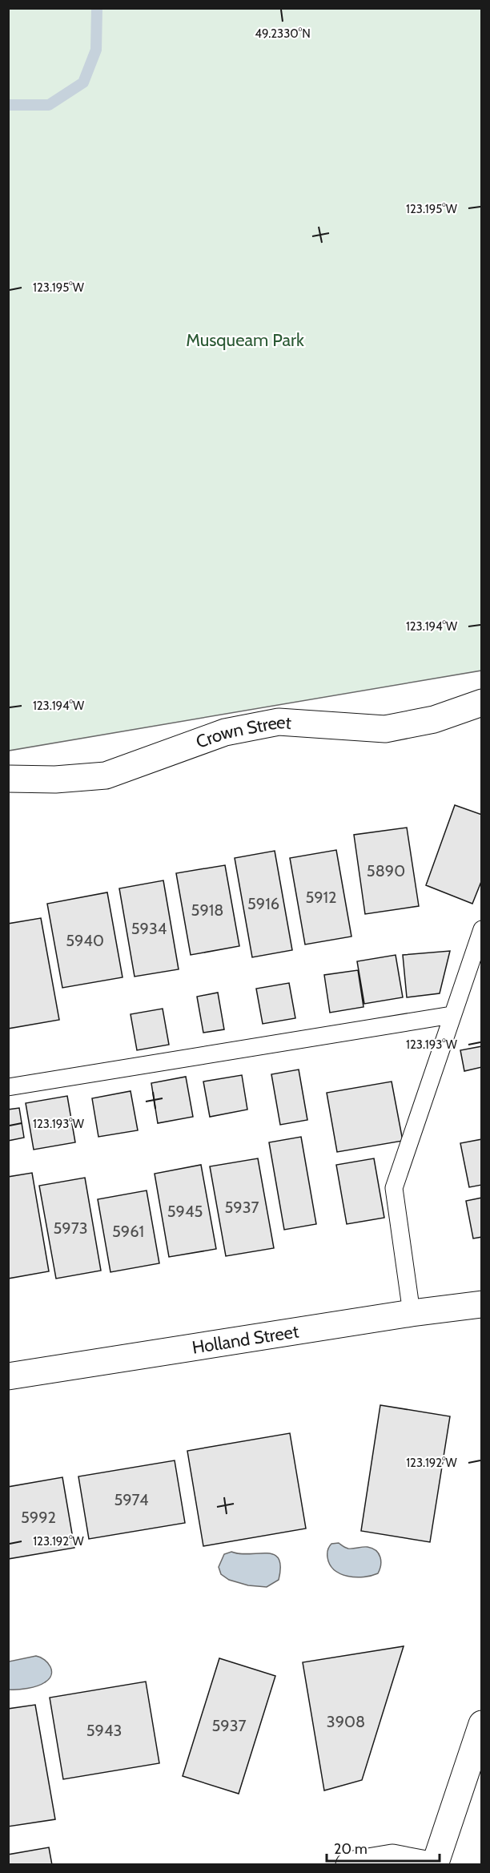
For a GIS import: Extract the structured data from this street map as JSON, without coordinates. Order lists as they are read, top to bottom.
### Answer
{
  "streets": {
    "street": ["Crown Street", "Holland Street"]
  },
  "parks": ["Musqueam Park"],
  "house_numbers": [
    "5890",
    "5912",
    "5916",
    "5918",
    "5934",
    "5940",
    "5937",
    "5945",
    "5973",
    "5961",
    "5974",
    "5992",
    "3908",
    "5937",
    "5943"
  ],
  "scale_bar": "20 m",
  "coordinates": [
    "49.2330°N",
    "123.195°W",
    "123.194°W",
    "123.193°W",
    "123.192°W"
  ]
}
